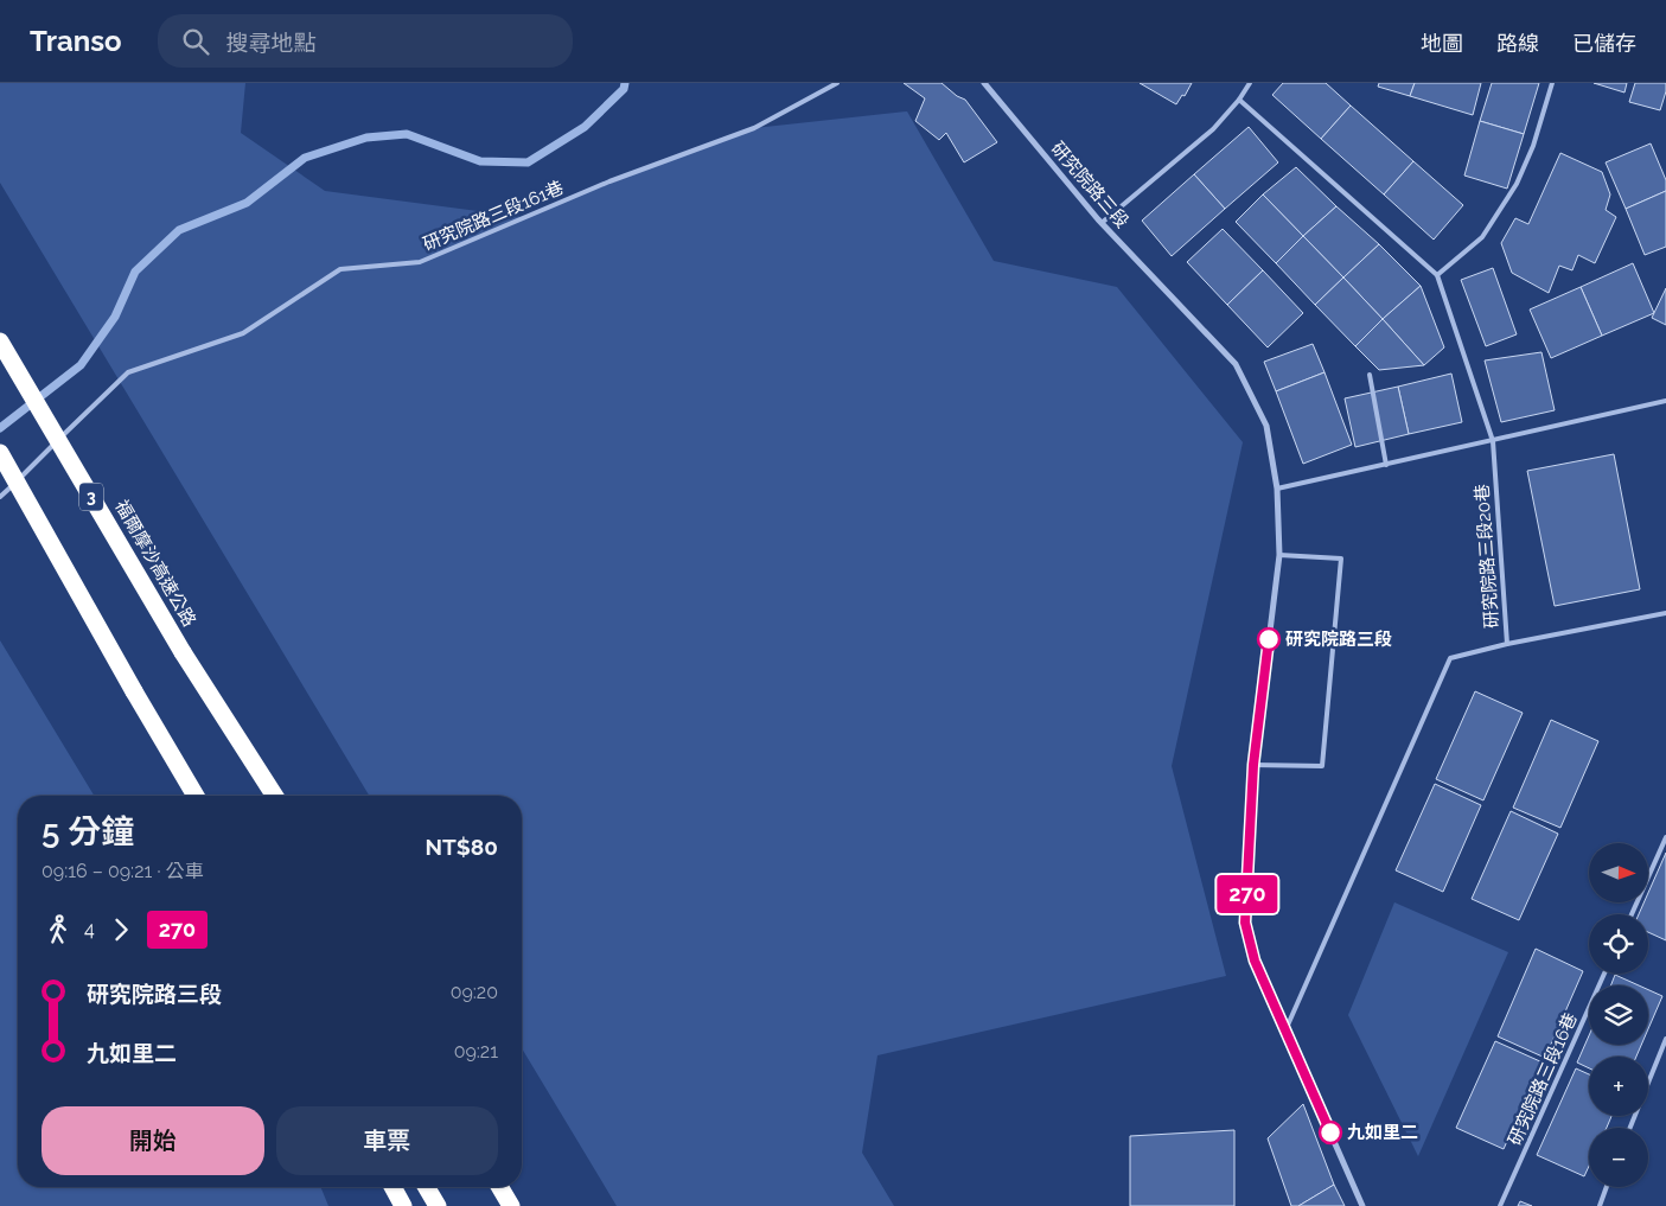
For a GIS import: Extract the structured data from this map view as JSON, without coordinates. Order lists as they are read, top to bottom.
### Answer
{
  "streets": {
    "highway": ["3", "福爾摩沙高速公路"],
    "street": ["研究院路三段"],
    "lane": ["研究院路三段161巷", "研究院路三段20巷", "研究院路三段16巷"]
  },
  "crossings": [
    ["研究院路三段", "研究院路三段20巷"]
  ],
  "places": ["研究院路三段", "九如里二"],
  "lines": ["bus line 270"],
  "north": "right",
  "page": {
    "header": "Transo",
    "search": "搜尋地點",
    "nav": ["地圖", "路線", "已儲存"],
    "on_map": "270",
    "heading": ["5 分鐘", "09:16 – 09:21 · 公車", "NT$80"],
    "map_buttons": ["+", "−"],
    "legs": ["4", "270"],
    "list": [
      {
        "name": "研究院路三段",
        "value": "09:20"
      },
      {
        "name": "九如里二",
        "value": "09:21"
      }
    ],
    "buttons": ["開始", "車票"]
  }
}
